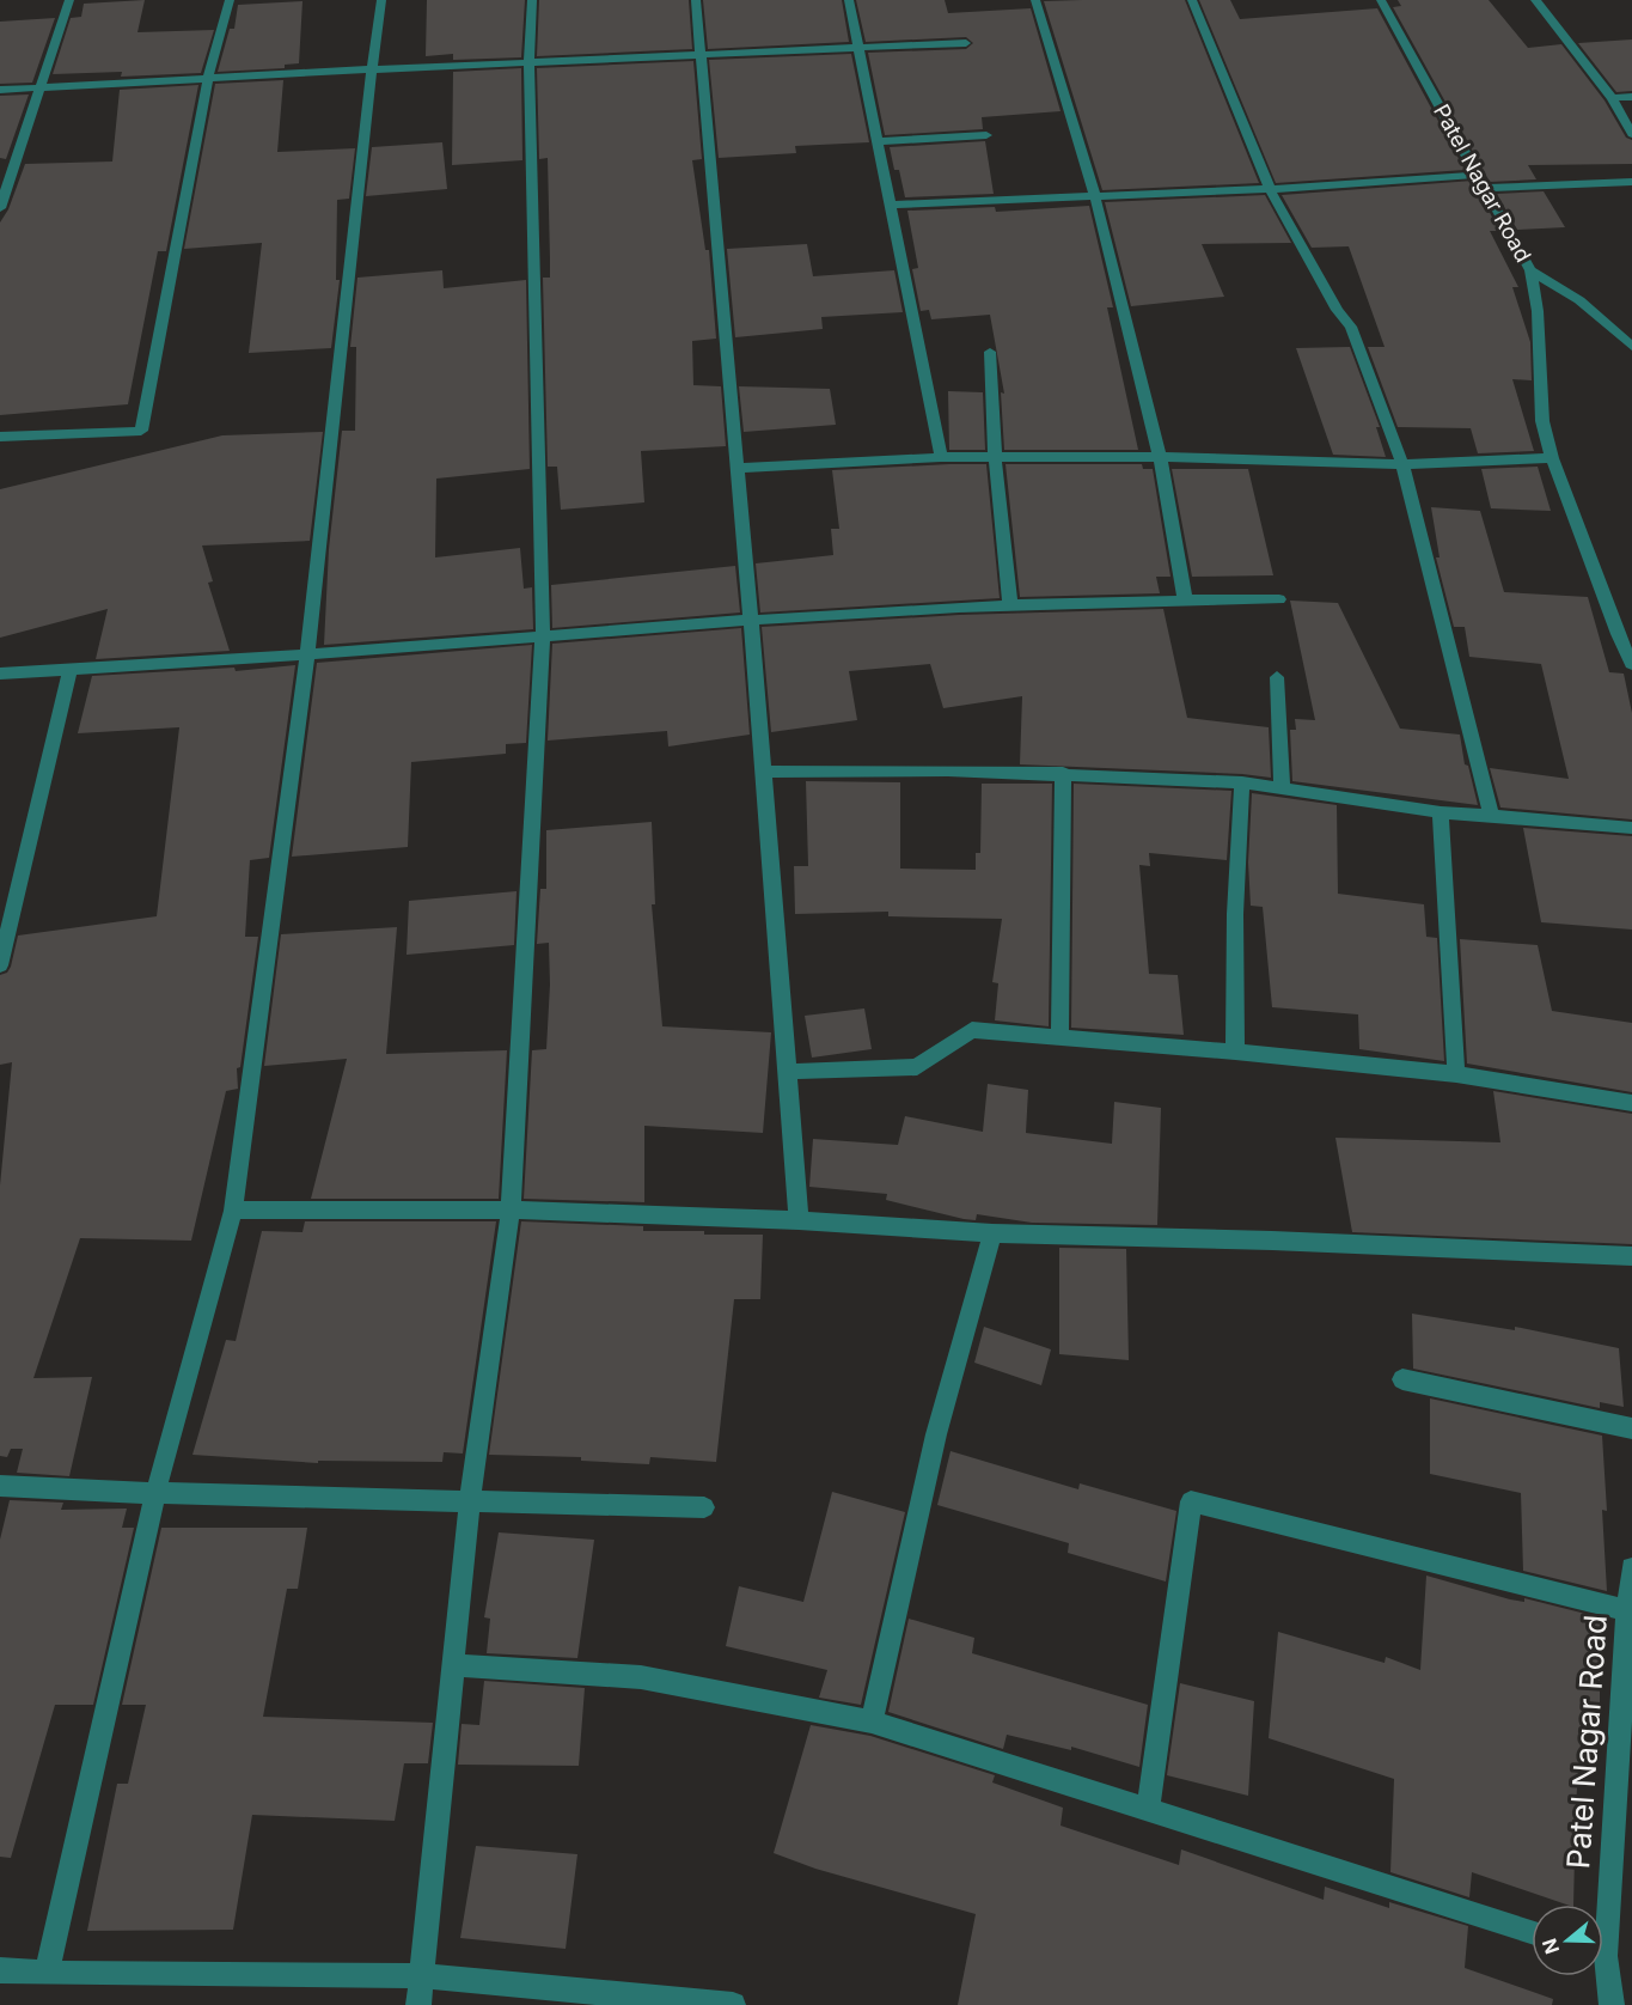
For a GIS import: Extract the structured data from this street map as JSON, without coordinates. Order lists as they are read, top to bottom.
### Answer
{
  "streets": {
    "street": ["Patel Nagar Road"]
  },
  "north": "left"
}
